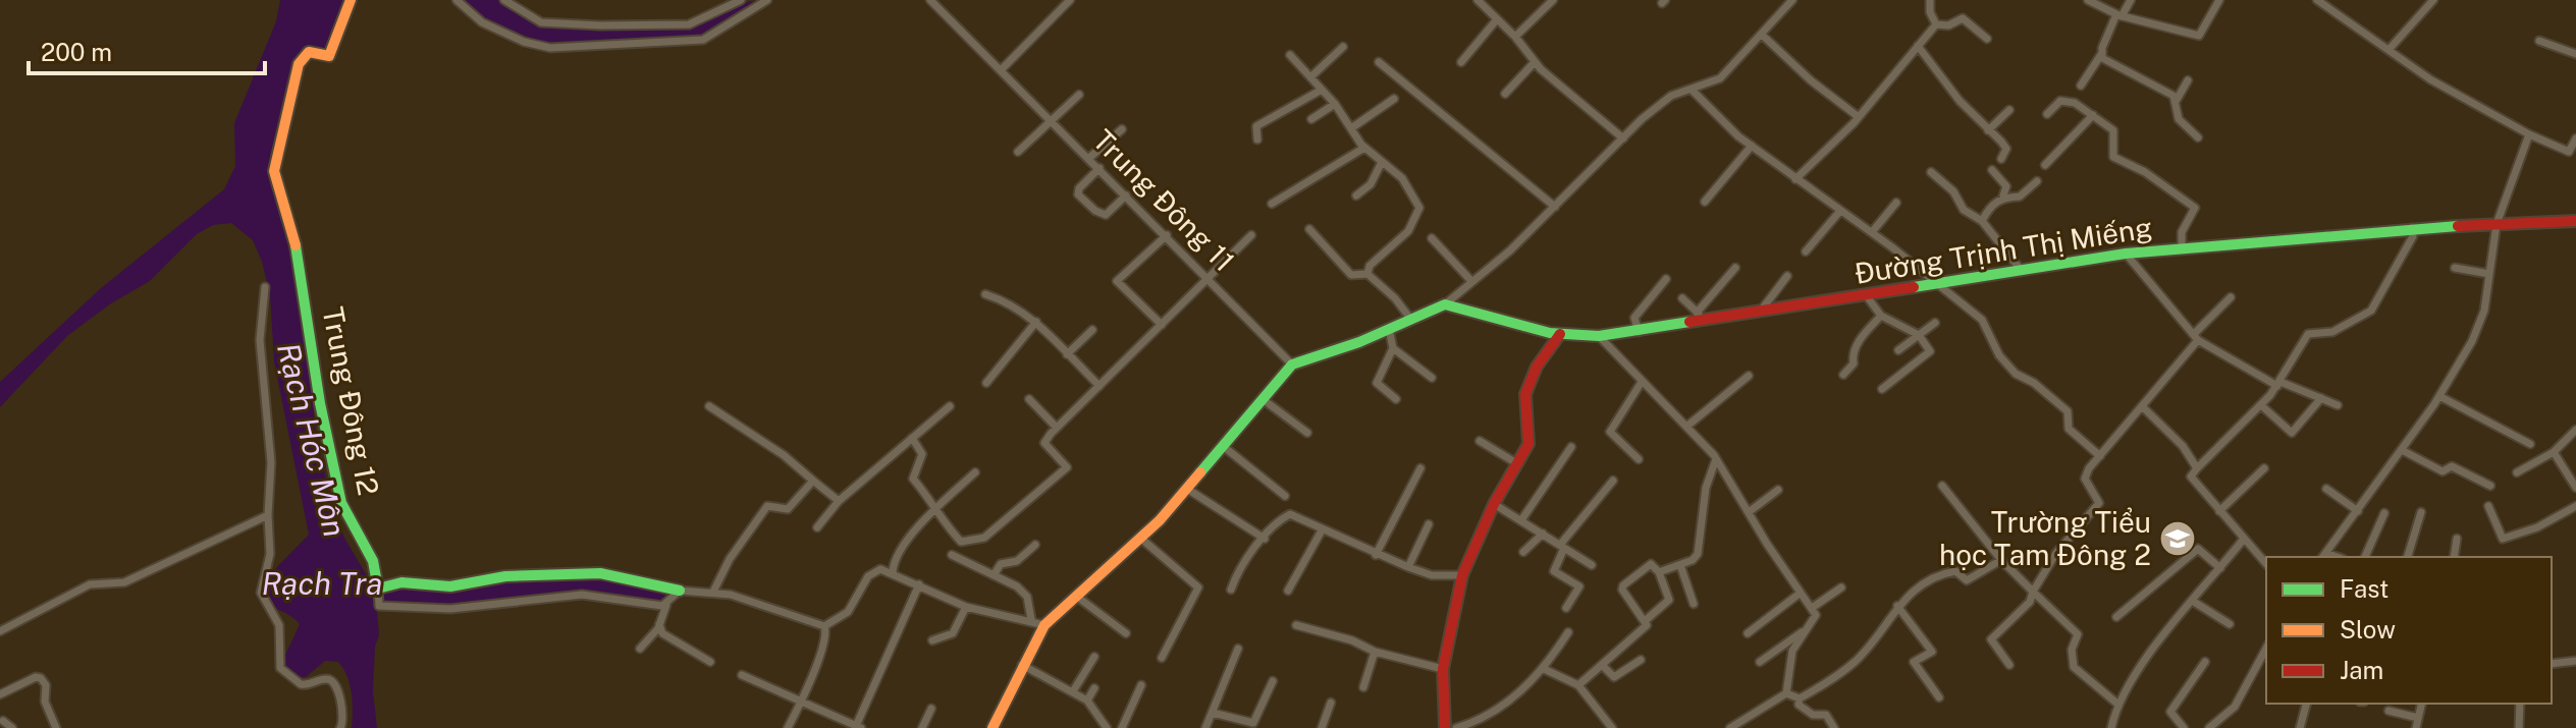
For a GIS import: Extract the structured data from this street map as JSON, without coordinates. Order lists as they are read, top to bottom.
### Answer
{
  "streets": {
    "main road": ["Đường Trịnh Thị Miếng", "Trung Đông 12"],
    "street": ["Trung Đông 11"]
  },
  "water": ["Rạch Hóc Môn", "Rạch Tra"],
  "places": {
    "school or university": ["Trường Tiểu học Tam Đông 2"]
  },
  "legend": ["Fast", "Slow", "Jam"],
  "scale_bar": "200 m"
}
